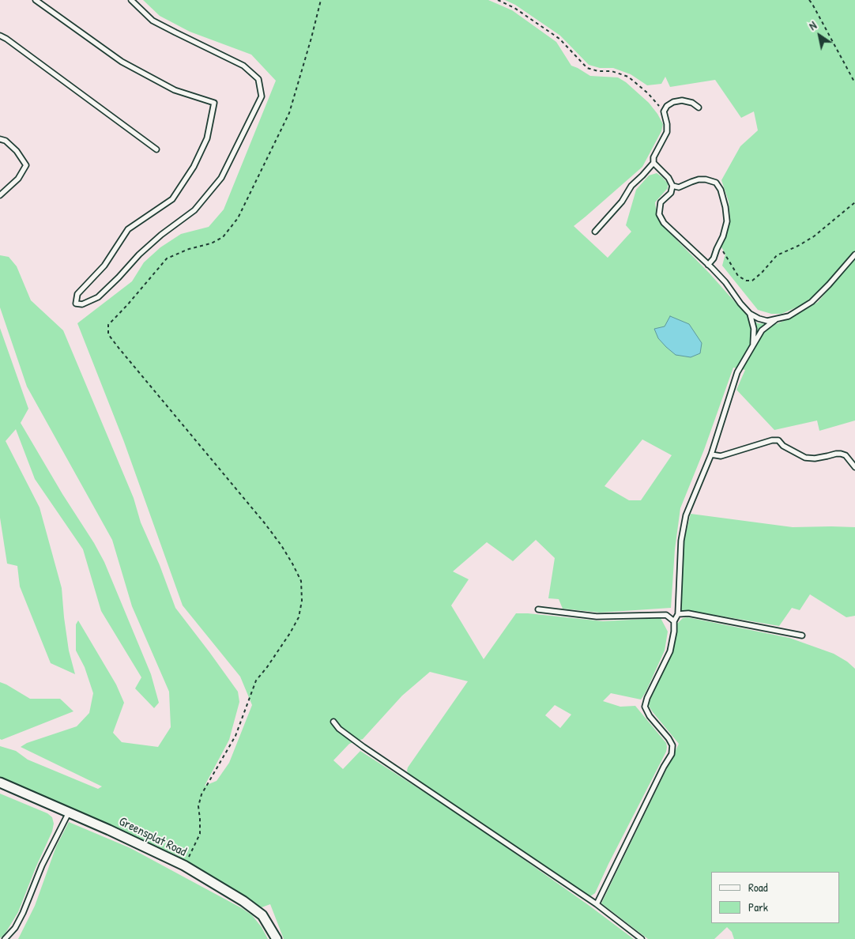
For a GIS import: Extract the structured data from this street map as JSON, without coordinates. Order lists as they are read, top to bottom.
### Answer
{
  "streets": {
    "street": ["Greensplat Road"]
  },
  "legend": ["Road", "Park"],
  "north": "top left"
}
